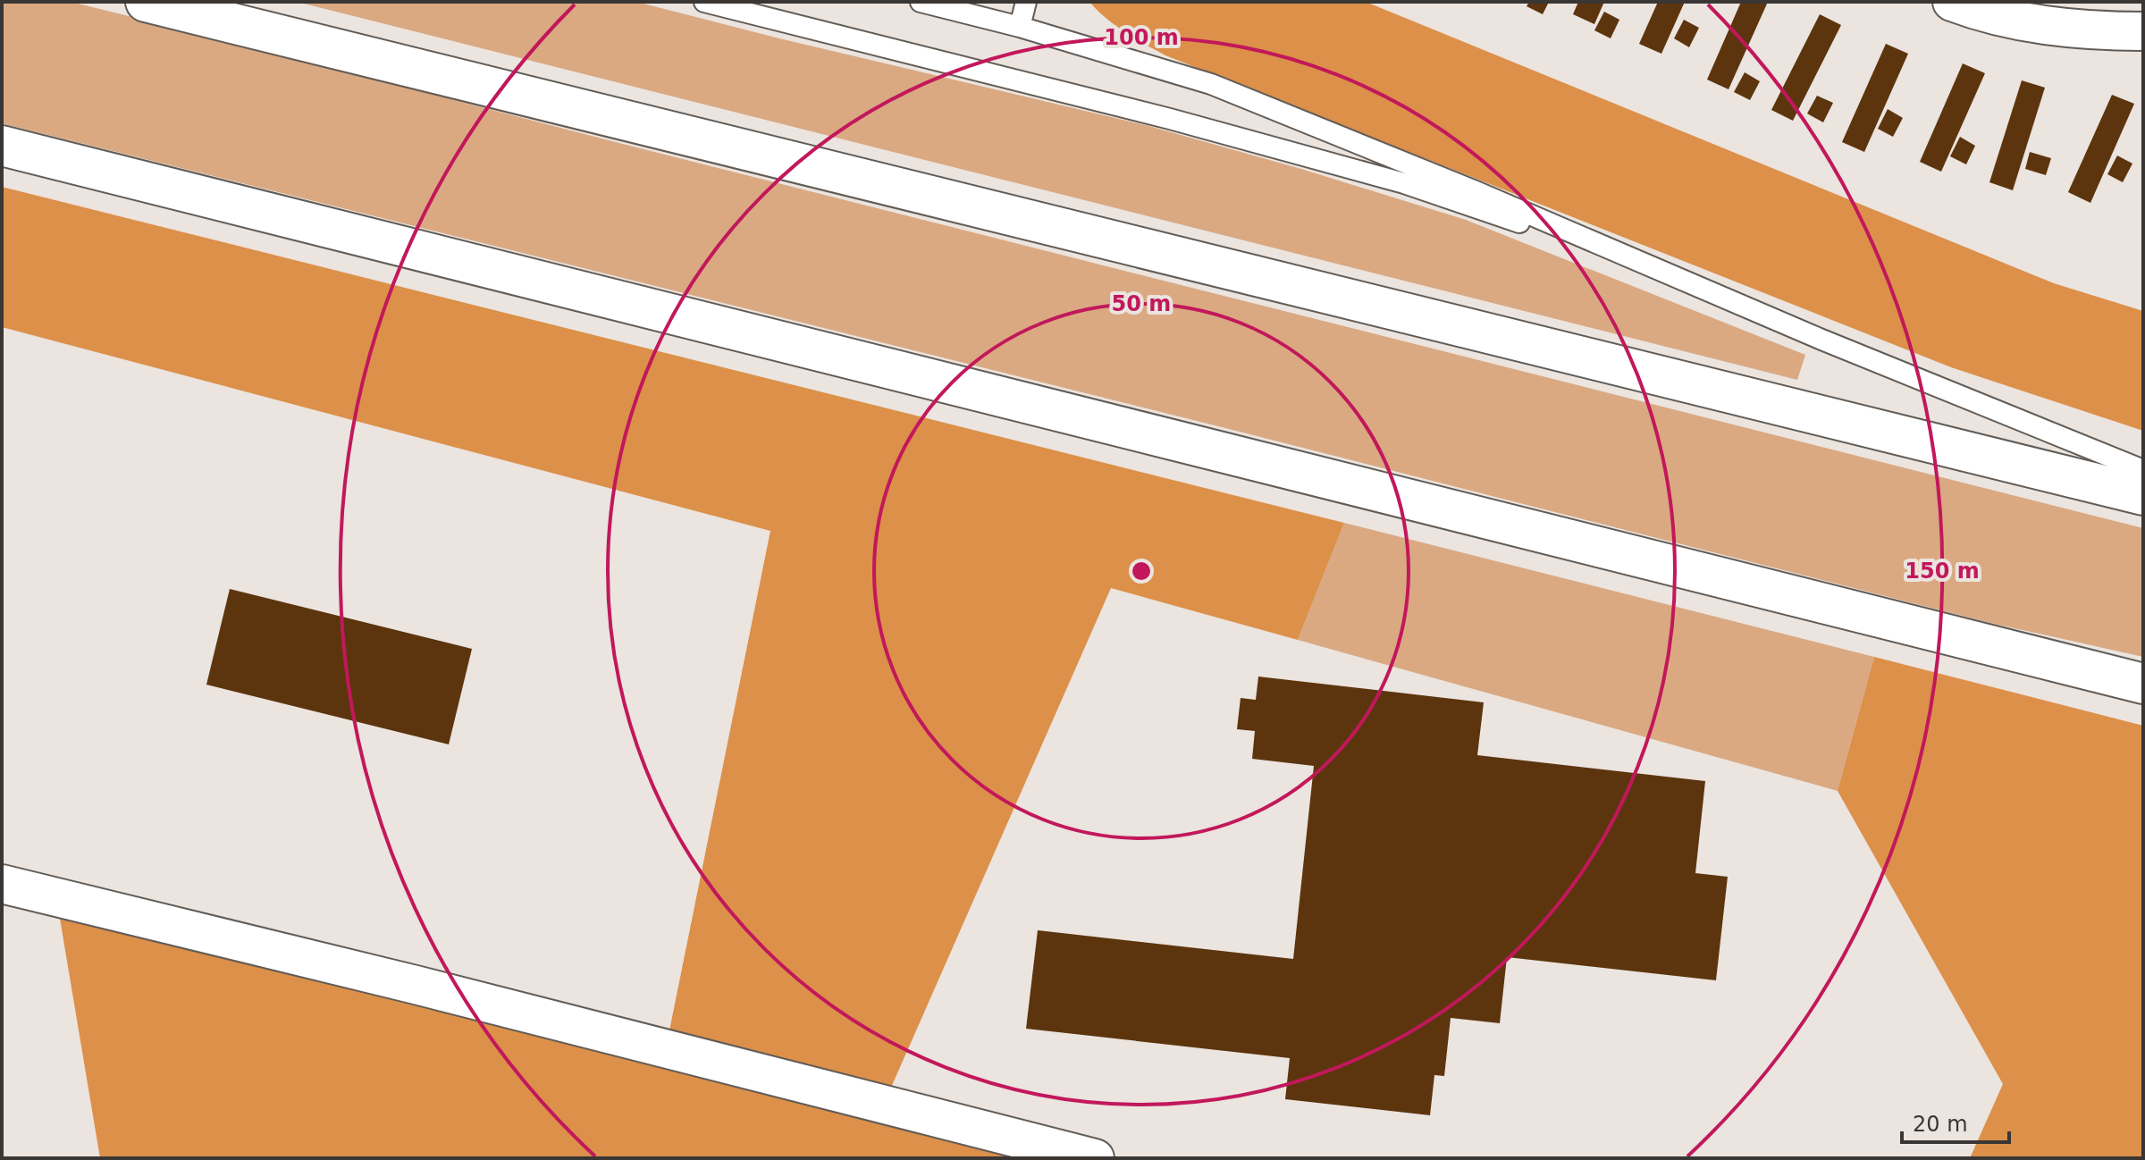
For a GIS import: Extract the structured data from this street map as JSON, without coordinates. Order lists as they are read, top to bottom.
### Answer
{
  "scale_bar": "20 m",
  "rings": ["100 m", "50 m", "150 m"]
}
